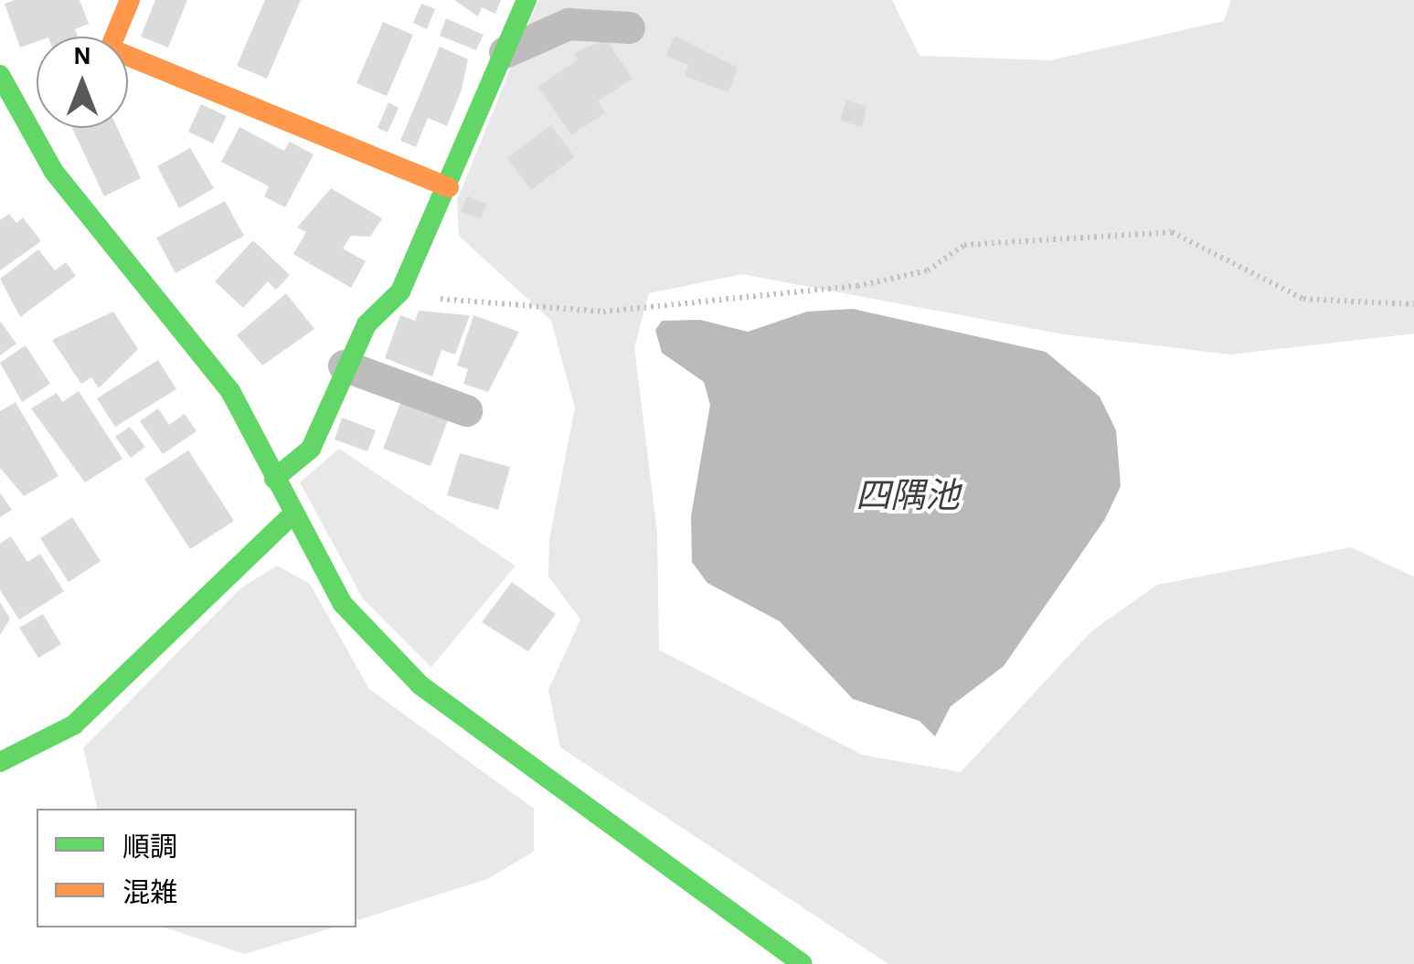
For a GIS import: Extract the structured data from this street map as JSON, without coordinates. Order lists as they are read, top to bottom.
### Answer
{
  "water": ["四隅池"],
  "legend": ["順調", "混雑"],
  "north": "top"
}
